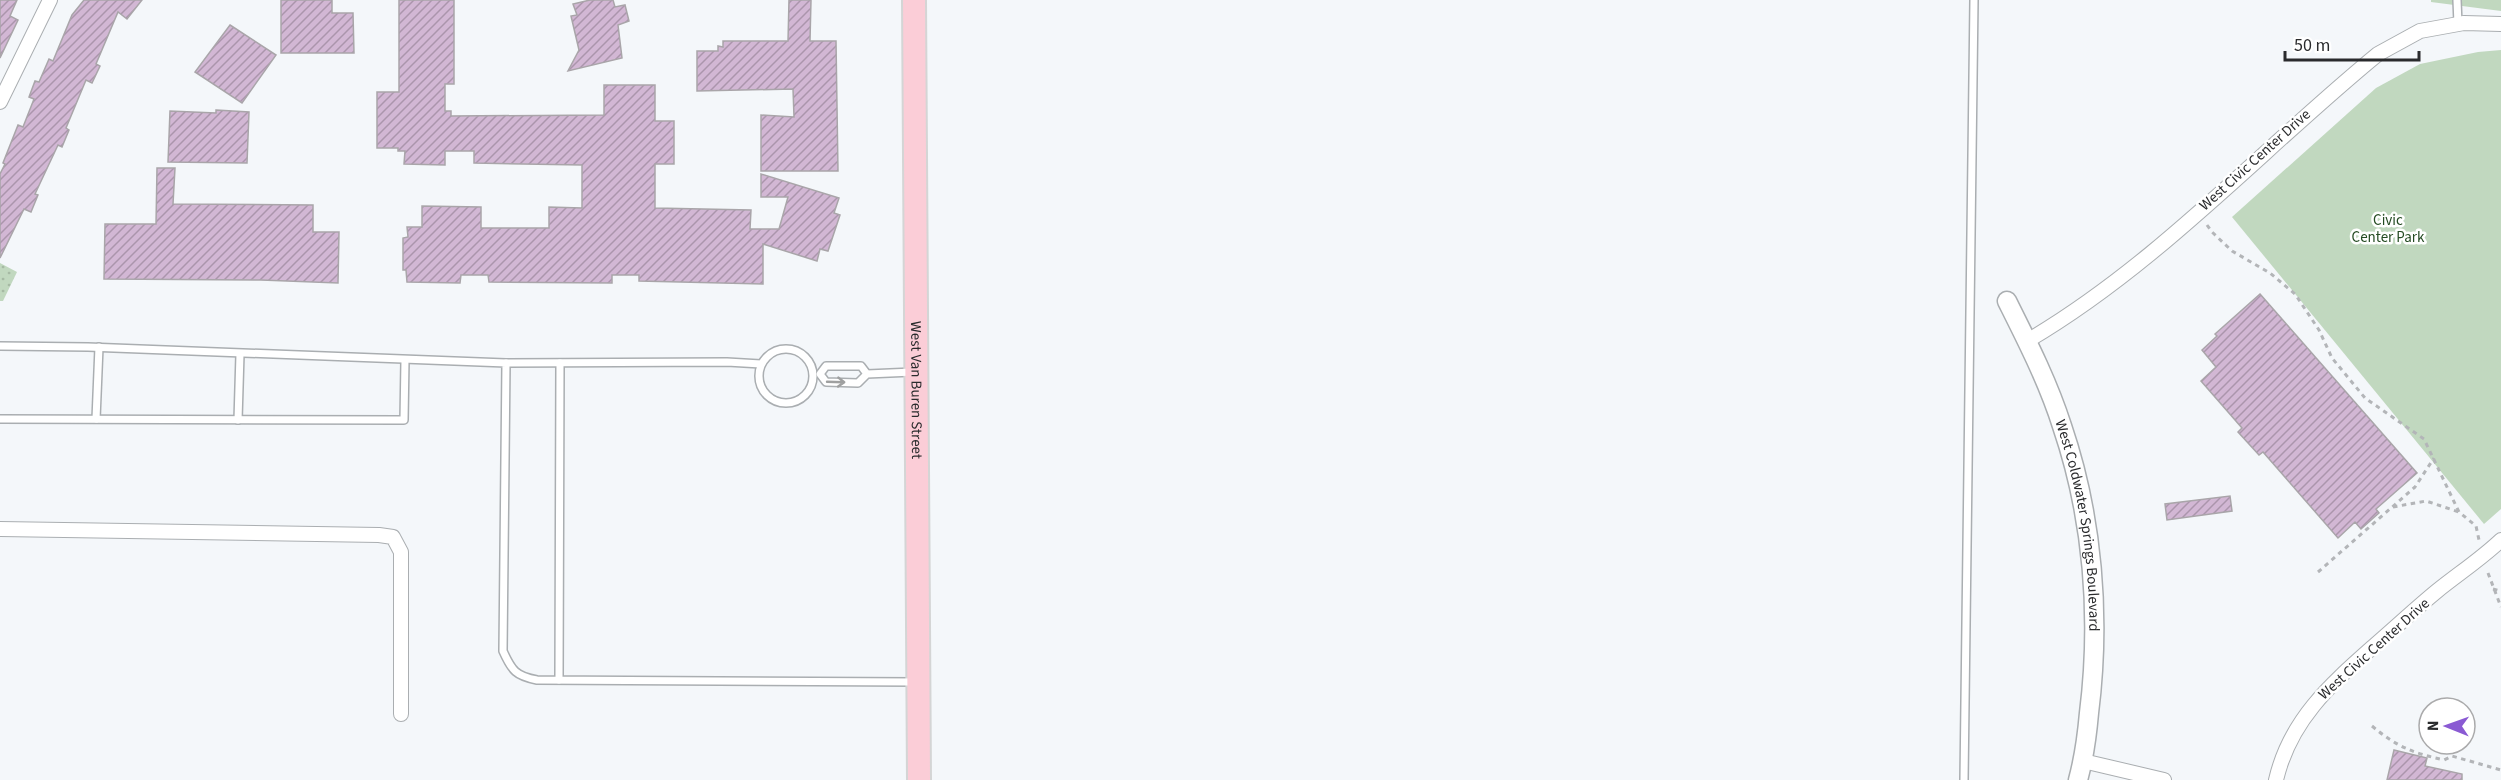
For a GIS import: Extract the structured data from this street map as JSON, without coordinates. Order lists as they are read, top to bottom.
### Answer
{
  "streets": {
    "main road": ["West Van Buren Street"],
    "street": ["West Civic Center Drive", "West Coldwater Springs Boulevard"]
  },
  "crossings": [
    ["West Civic Center Drive", "West Coldwater Springs Boulevard"]
  ],
  "parks": ["Civic Center Park"],
  "scale_bar": "50 m",
  "north": "left"
}
